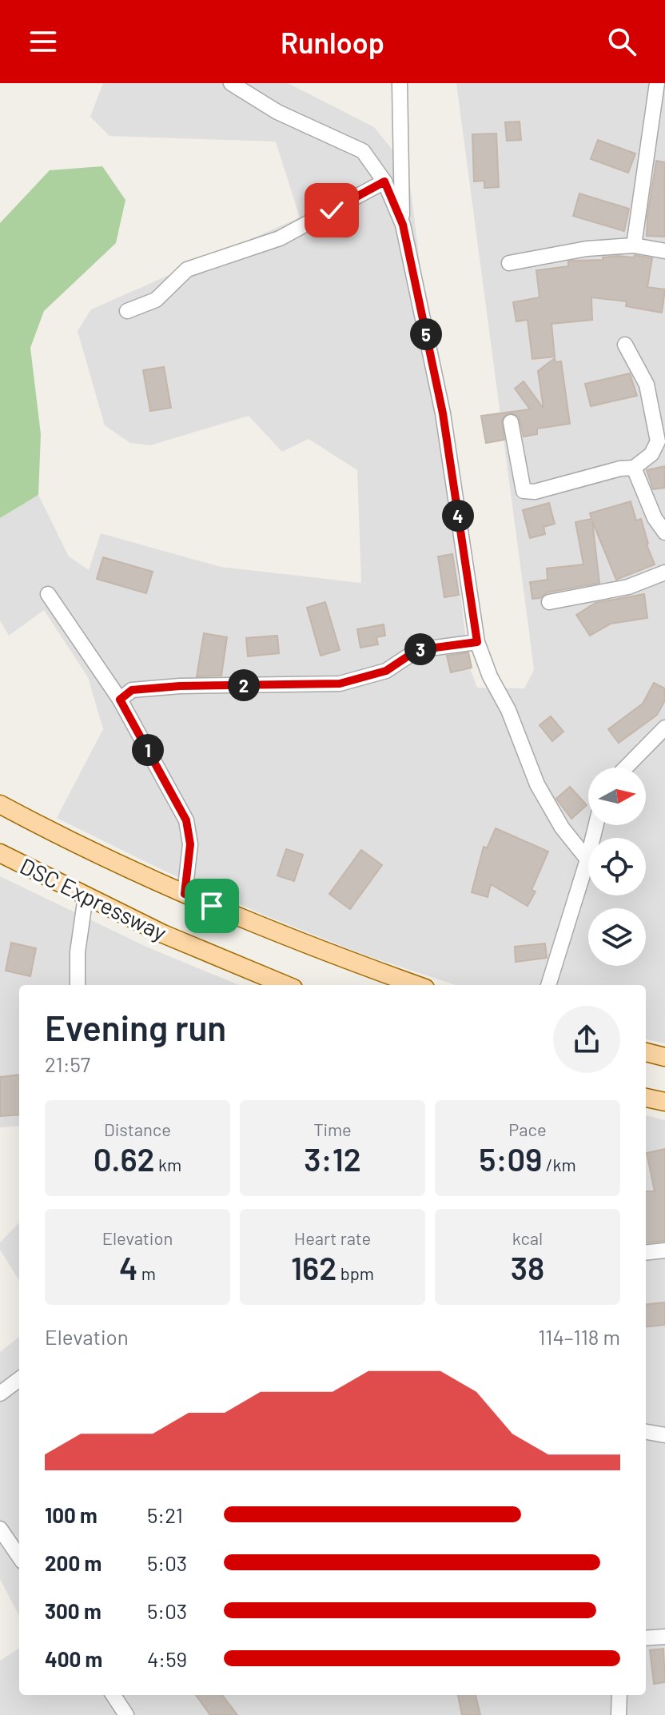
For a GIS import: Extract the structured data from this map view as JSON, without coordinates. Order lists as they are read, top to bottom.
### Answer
{
  "streets": {
    "main road": ["DSC Expressway"]
  },
  "north": "right",
  "page": {
    "header": "Runloop",
    "pins": [
      "5",
      "4",
      "3",
      "2",
      "1"
    ],
    "heading": ["Evening run", "21:57"],
    "stats": [
      ["Distance", "0.62 km"],
      ["Time", "3:12"],
      ["Pace", "5:09 /km"],
      ["Elevation", "4 m"],
      ["Heart rate", "162 bpm"],
      ["kcal", "38"]
    ],
    "chart": ["Elevation", "114–118 m"],
    "list": [
      {
        "name": "100 m",
        "note": "5:21"
      },
      {
        "name": "200 m",
        "note": "5:03"
      },
      {
        "name": "300 m",
        "note": "5:03"
      },
      {
        "name": "400 m",
        "note": "4:59"
      }
    ]
  }
}
